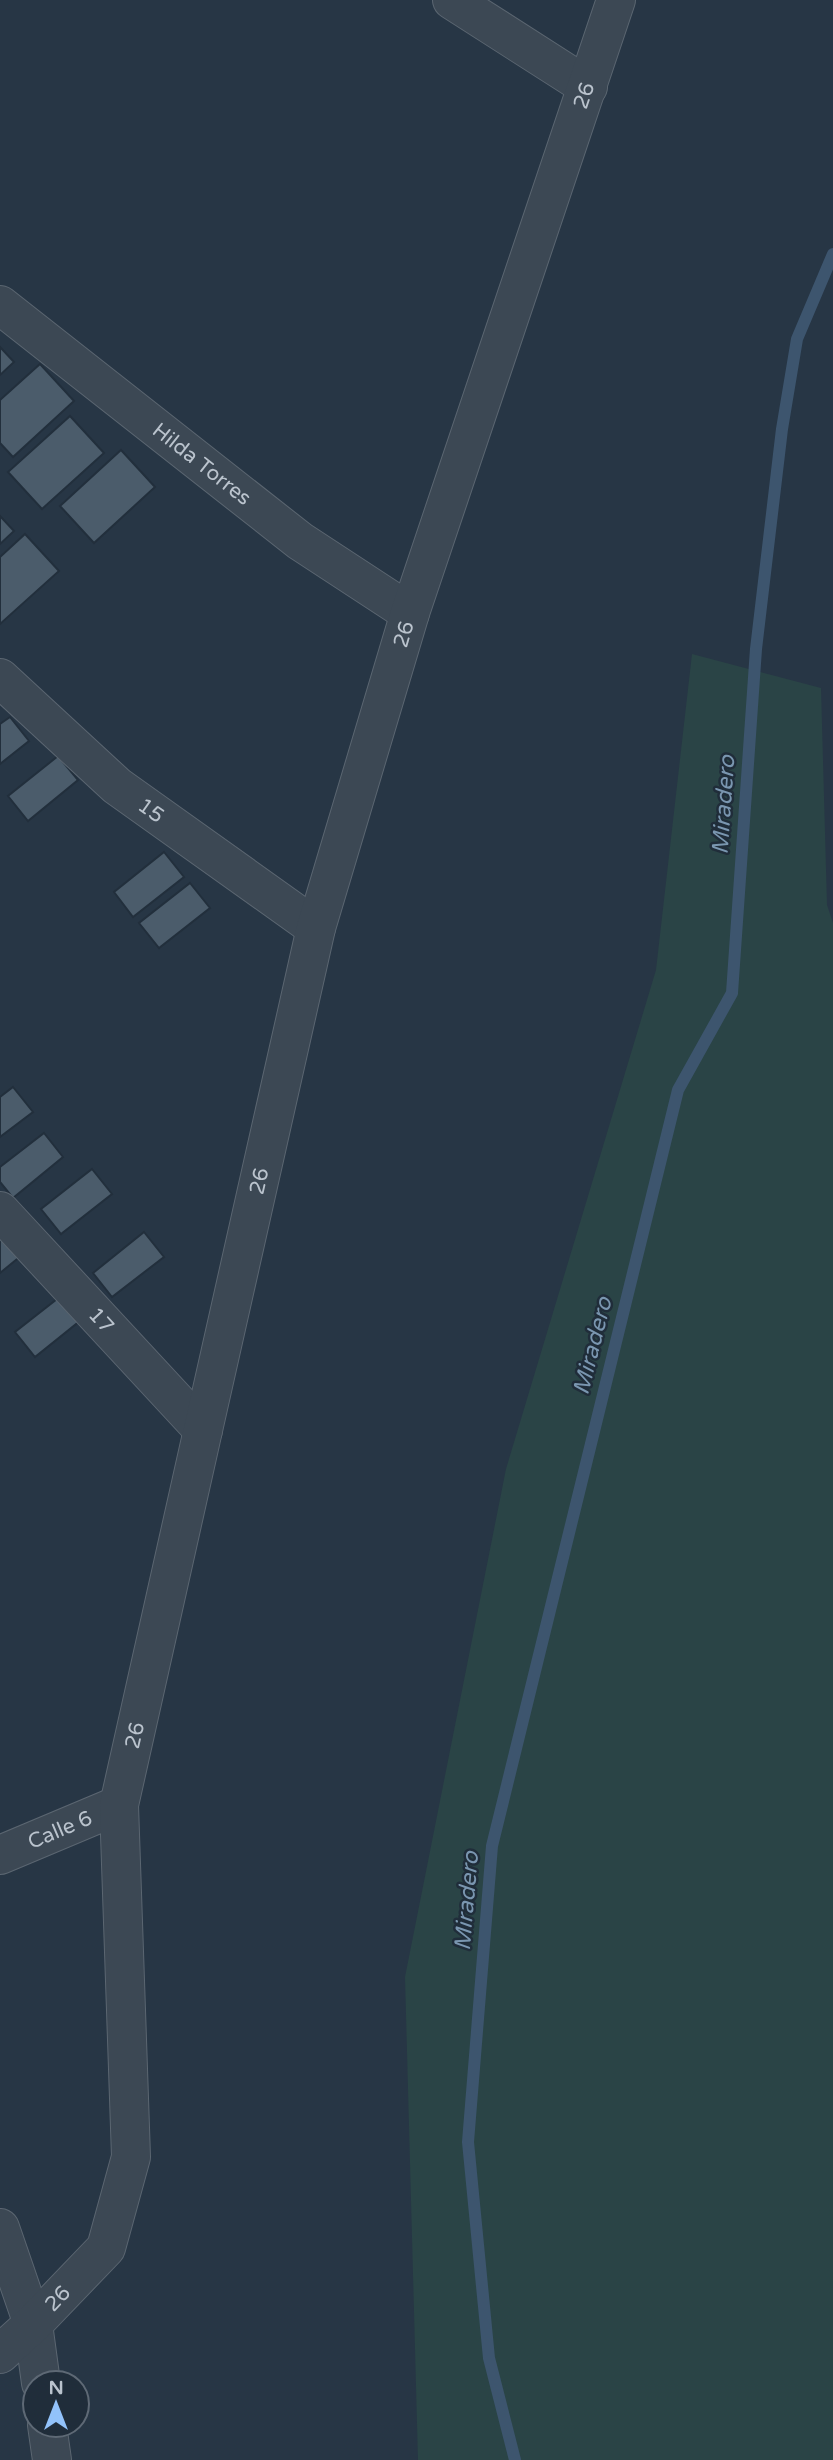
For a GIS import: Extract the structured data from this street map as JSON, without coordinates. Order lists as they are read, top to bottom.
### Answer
{
  "streets": {
    "street": [
      "26",
      "Hilda Torres",
      "15",
      "17",
      "Calle 6"
    ]
  },
  "crossings": [
    ["26", "Hilda Torres"],
    ["26", "15"],
    ["26", "17"],
    ["26", "Calle 6"]
  ],
  "water": ["Miradero"],
  "north": "top"
}
